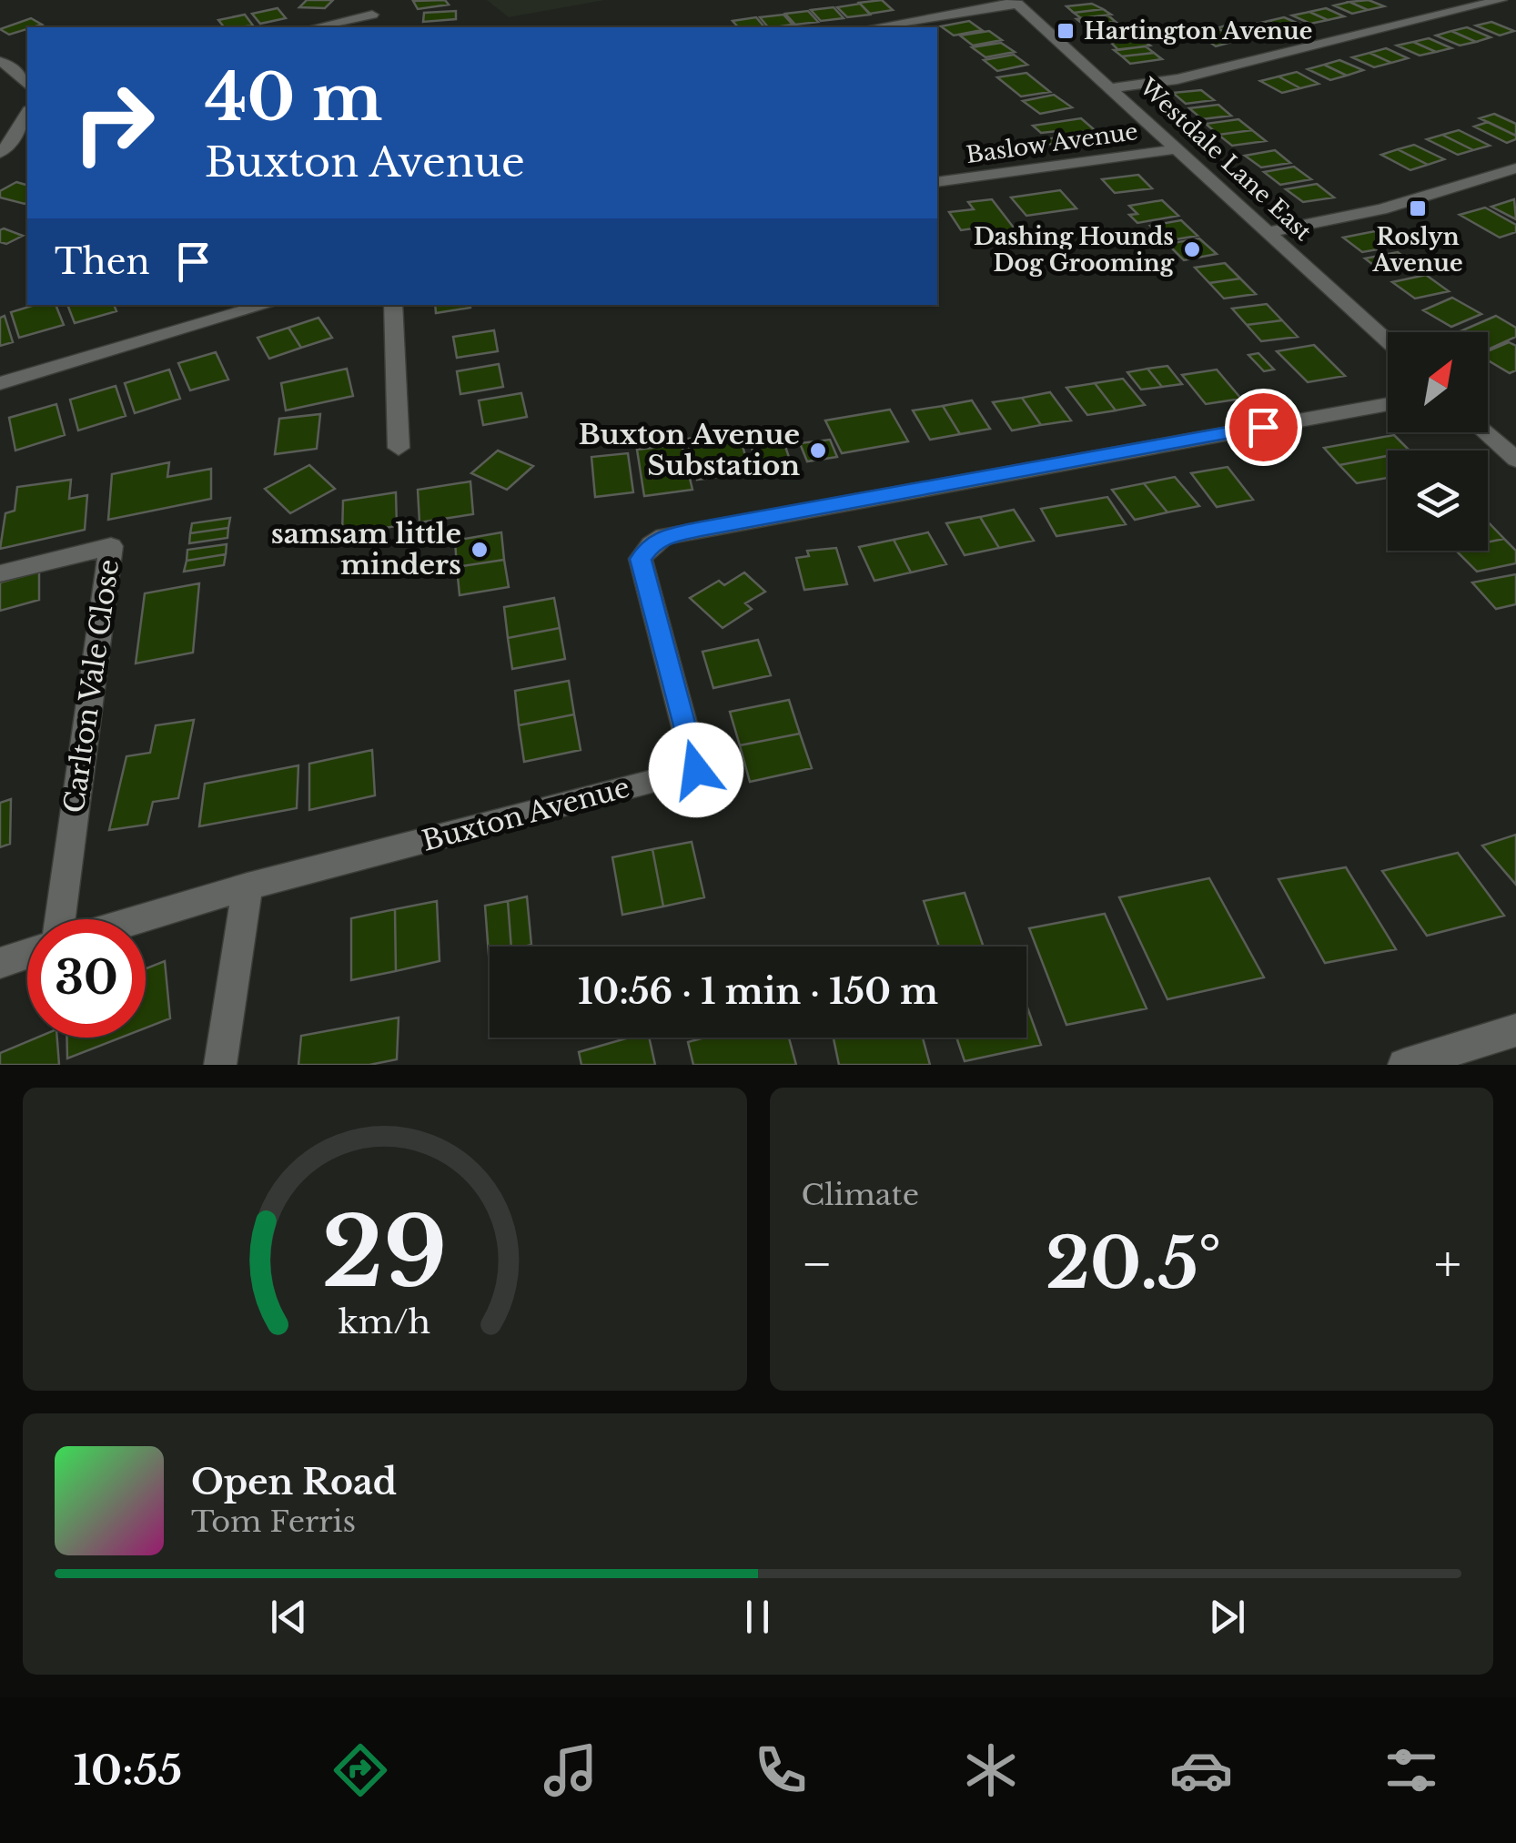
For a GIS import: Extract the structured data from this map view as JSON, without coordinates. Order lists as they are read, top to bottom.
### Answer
{
  "streets": {
    "street": [
      "Baslow Avenue",
      "Westdale Lane East",
      "Carlton Vale Close",
      "Buxton Avenue"
    ]
  },
  "crossings": [
    ["Baslow Avenue", "Westdale Lane East"]
  ],
  "places": {
    "transit": ["Hartington Avenue", "Roslyn Avenue"],
    "other": ["Dashing Hounds Dog Grooming", "Buxton Avenue Substation", "samsam little minders"]
  },
  "north": "top right",
  "page": {
    "turn": ["40 m", "Buxton Avenue"],
    "then": "Then",
    "limit": "30",
    "trip": "10:56 · 1 min · 150 m",
    "tile": "Climate",
    "heat": ["−", "20.5°", "+"],
    "song": ["Open Road", "Tom Ferris"],
    "tabs": "10:55",
    "gauge": ["29", "km/h"]
  }
}
